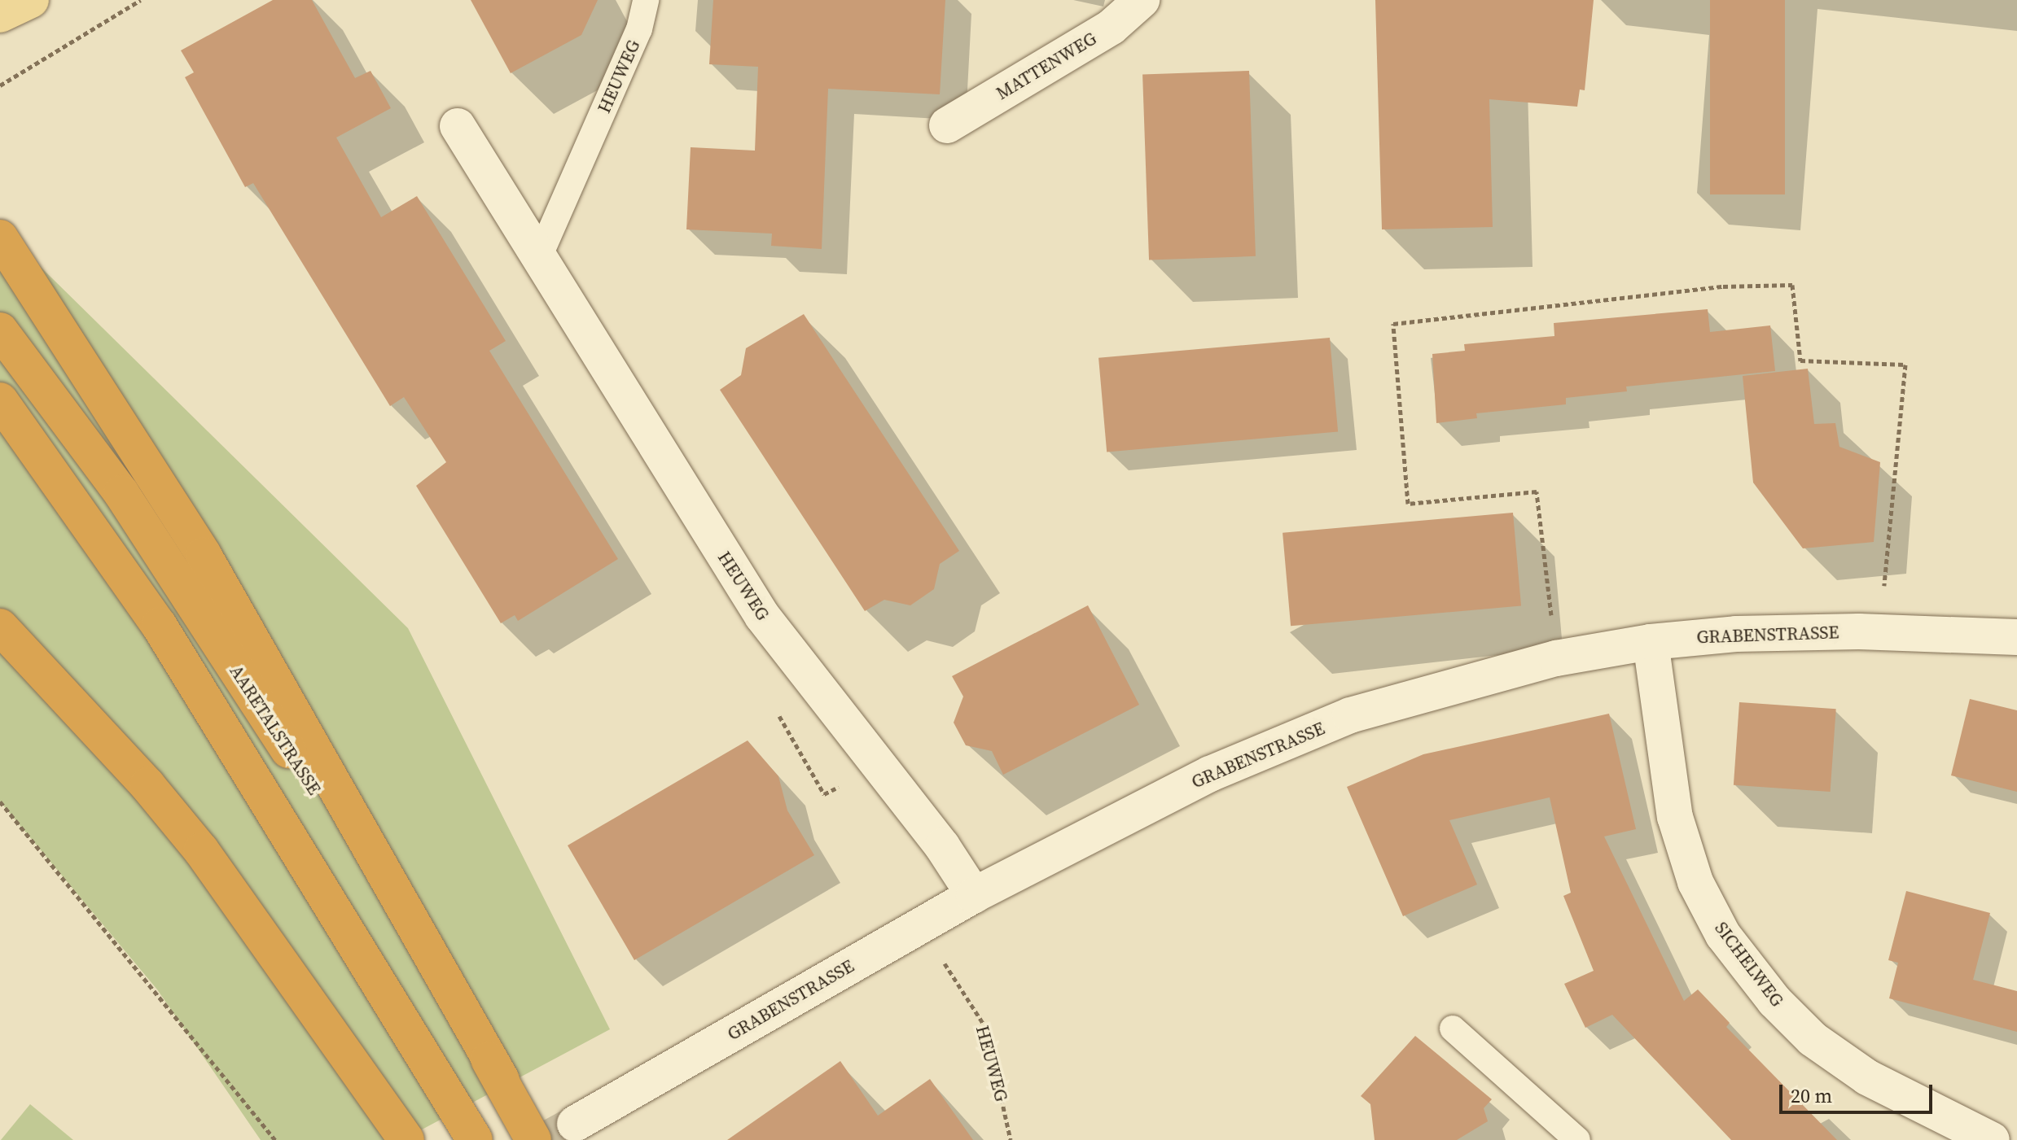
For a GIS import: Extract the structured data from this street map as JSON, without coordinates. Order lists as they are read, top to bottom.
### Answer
{
  "streets": {
    "highway": ["AARETALSTRASSE"],
    "street": [
      "MATTENWEG",
      "HEUWEG",
      "GRABENSTRASSE",
      "SICHELWEG"
    ]
  },
  "crossings": [
    ["HEUWEG", "GRABENSTRASSE"],
    ["GRABENSTRASSE", "SICHELWEG"]
  ],
  "scale_bar": "20 m"
}
